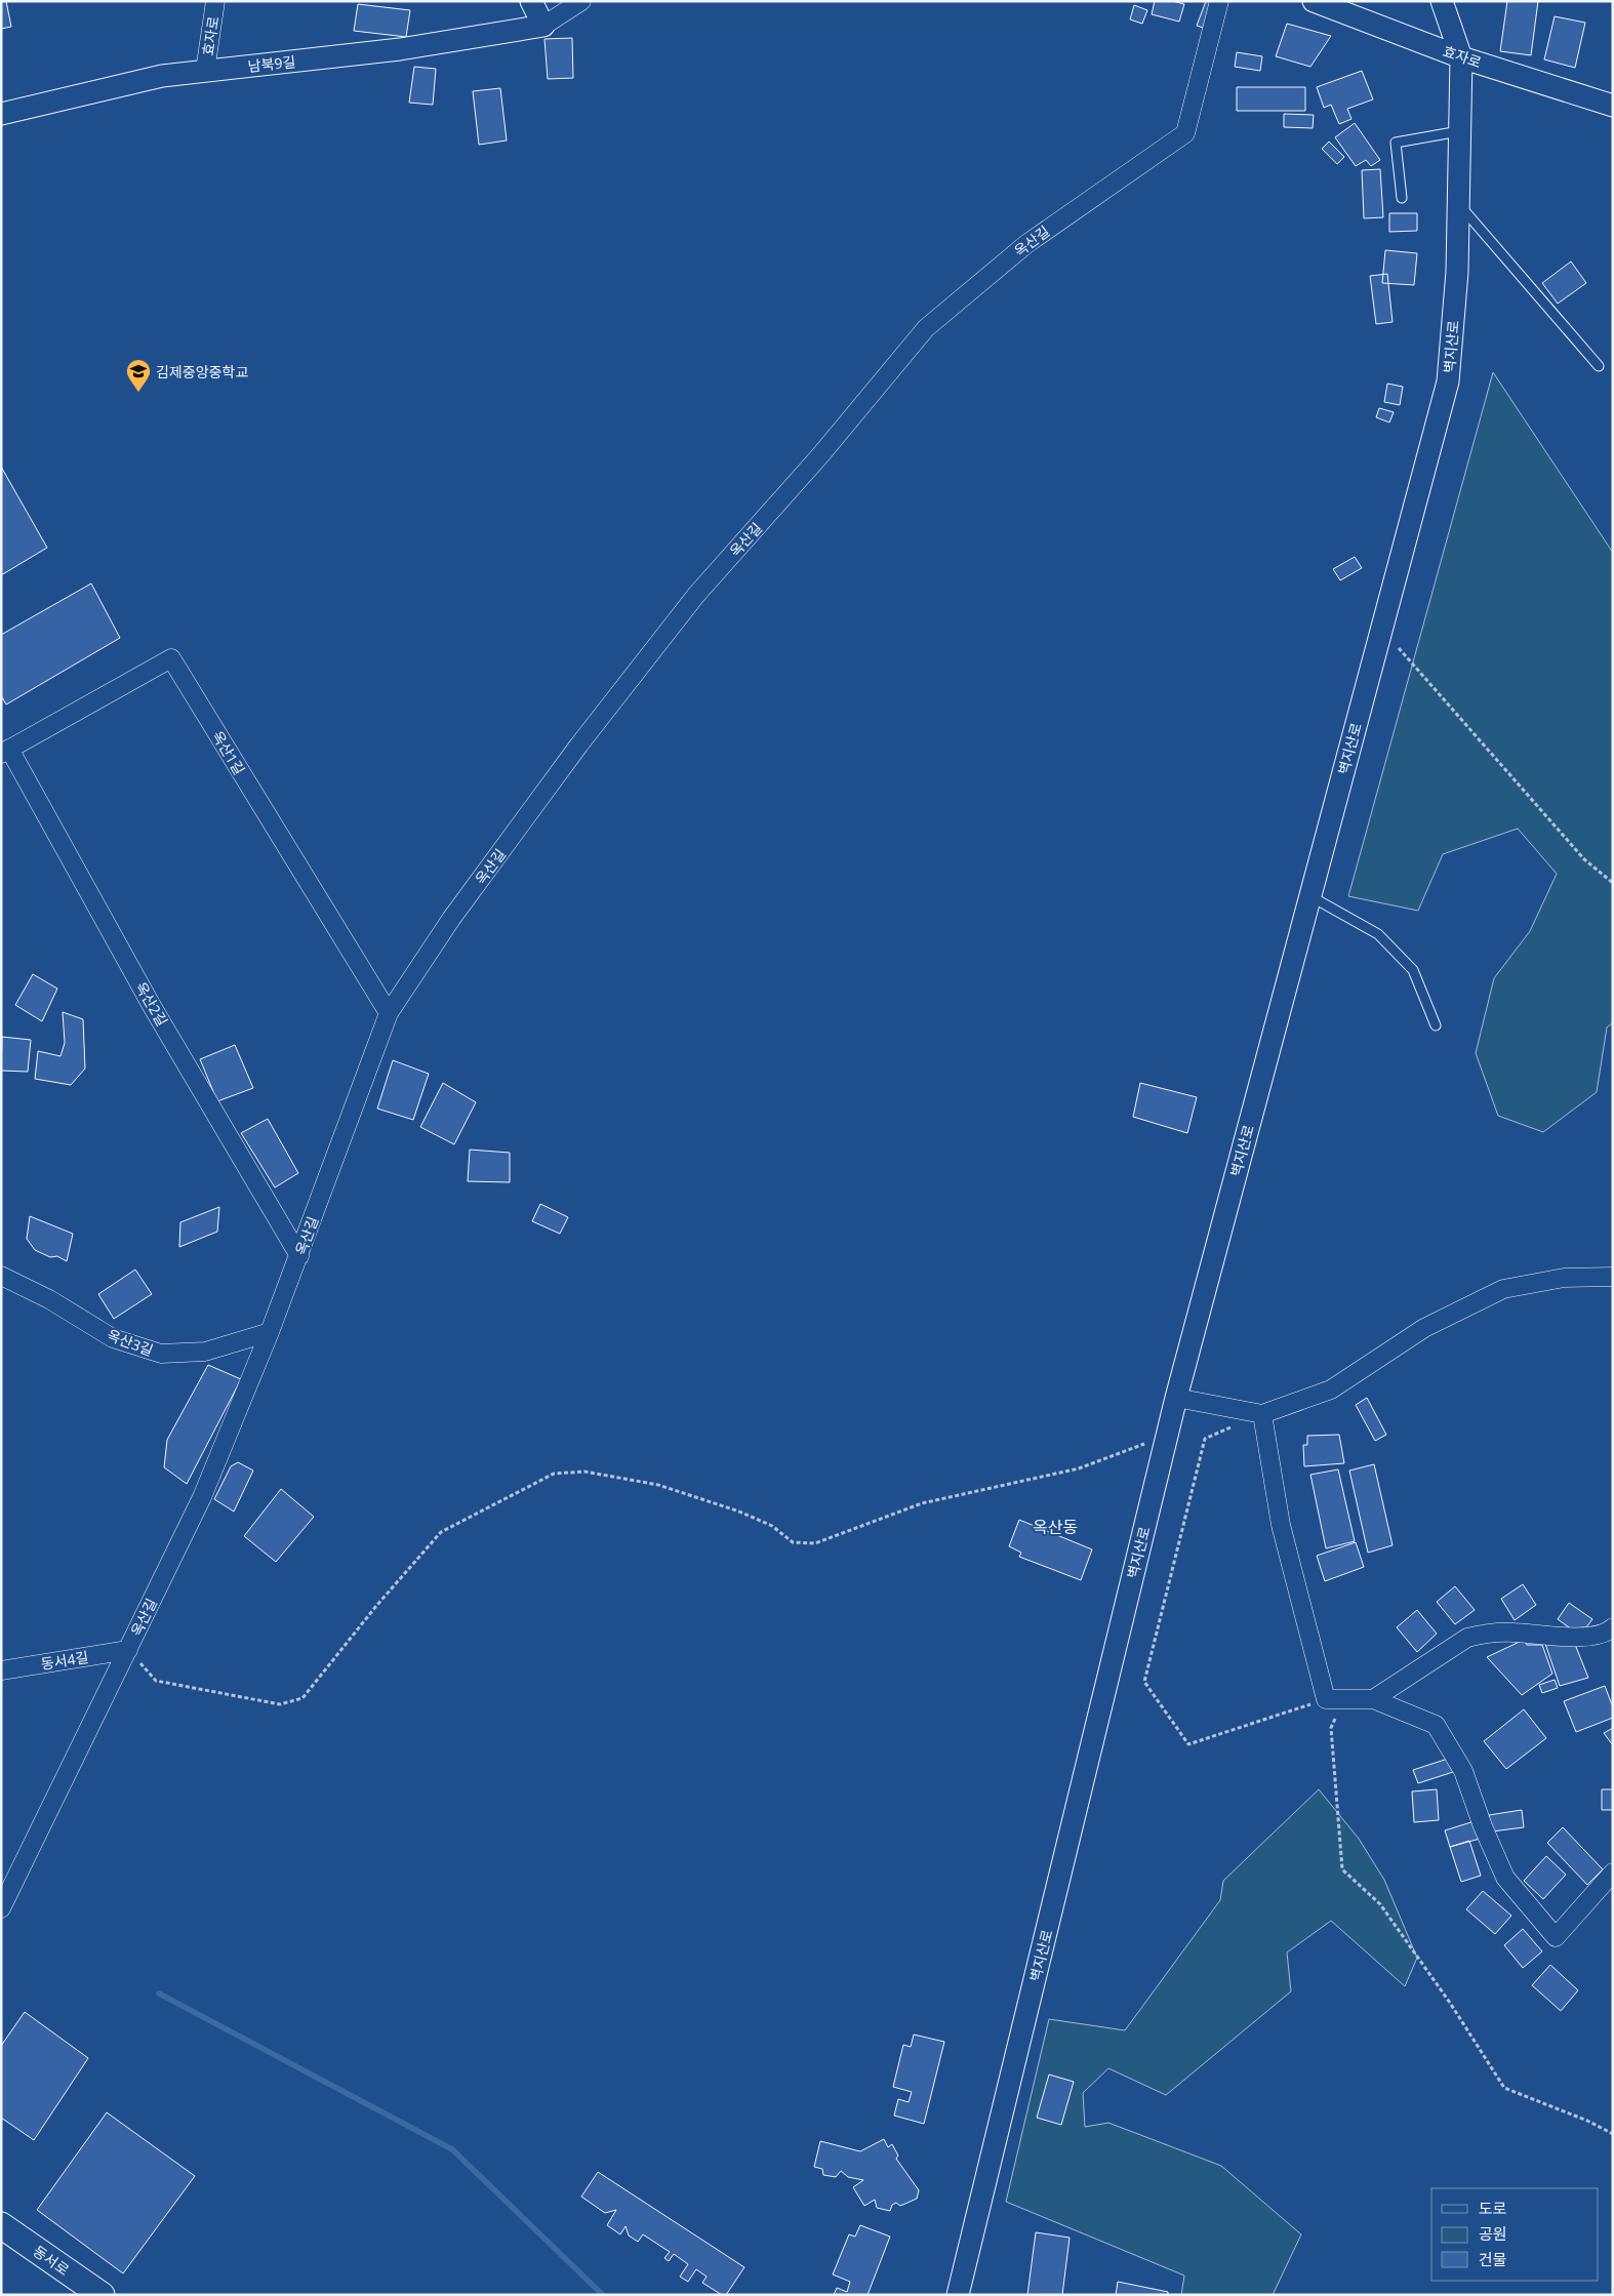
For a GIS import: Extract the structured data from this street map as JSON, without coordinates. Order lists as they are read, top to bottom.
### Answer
{
  "streets": {
    "main road": ["동서로"],
    "street": [
      "효자로",
      "남북9길",
      "옥산길",
      "벽지산로",
      "옥산1길",
      "옥산2길",
      "옥산3길",
      "동서4길"
    ]
  },
  "crossings": [
    ["효자로", "남북9길"],
    ["효자로", "벽지산로"],
    ["옥산길", "옥산1길"],
    ["옥산길", "옥산2길"],
    ["옥산길", "옥산3길"],
    ["옥산길", "동서4길"],
    ["옥산1길", "옥산2길"]
  ],
  "districts": ["옥산동"],
  "places": {
    "school or university": ["김제중앙중학교"]
  },
  "legend": ["도로", "공원", "건물"]
}
